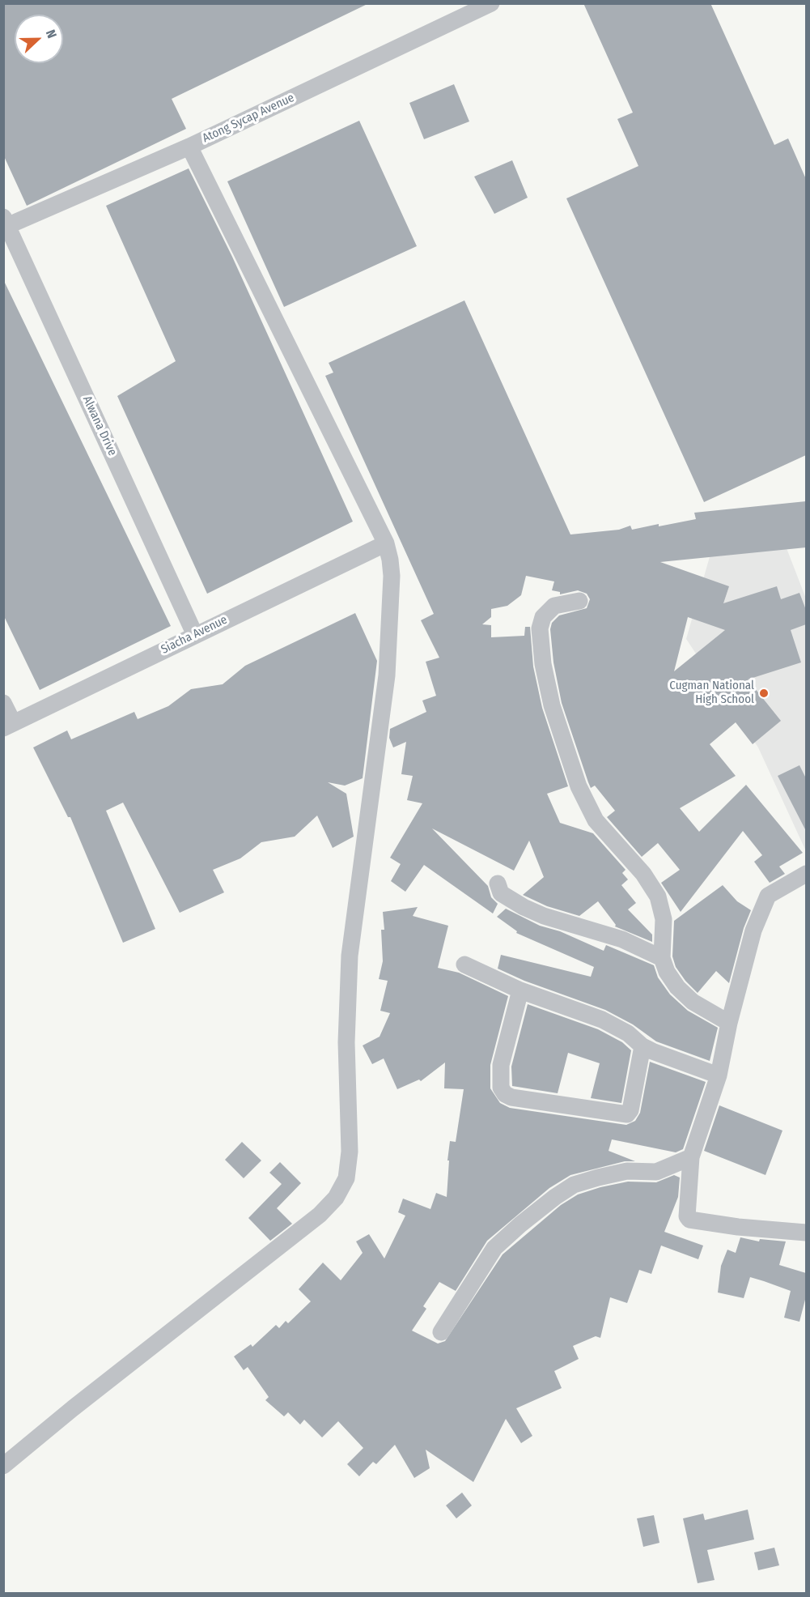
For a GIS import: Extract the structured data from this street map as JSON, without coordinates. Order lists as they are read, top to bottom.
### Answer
{
  "streets": {
    "street": ["Atong Sycap Avenue", "Alwana Drive", "Siacha Avenue"]
  },
  "crossings": [
    ["Atong Sycap Avenue", "Alwana Drive"],
    ["Alwana Drive", "Siacha Avenue"]
  ],
  "places": ["Cugman National High School"],
  "north": "right"
}
